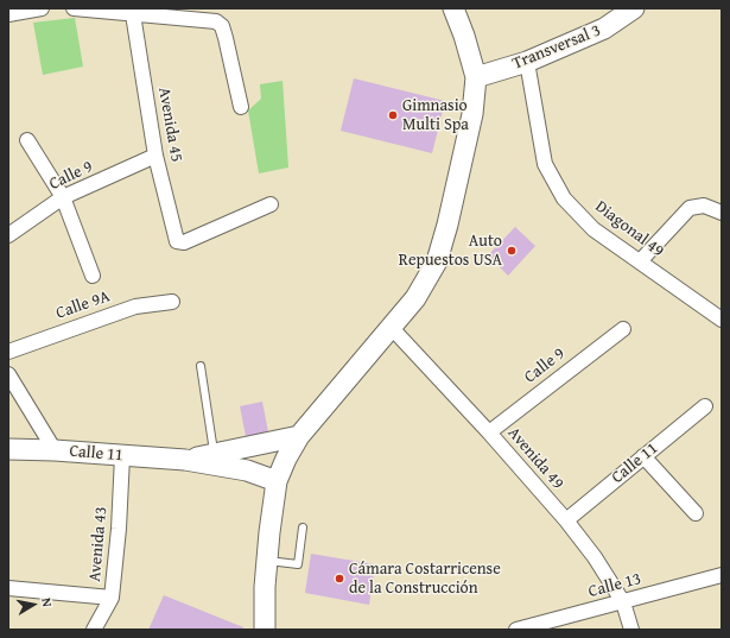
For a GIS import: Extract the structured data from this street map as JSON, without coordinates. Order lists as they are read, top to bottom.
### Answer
{
  "streets": {
    "main road": ["Transversal 3", "Calle 11"],
    "street": [
      "Avenida 45",
      "Calle 9",
      "Diagonal 49",
      "Calle 9A",
      "Avenida 49",
      "Avenida 43",
      "Calle 13"
    ]
  },
  "crossings": [
    ["Transversal 3", "Diagonal 49"],
    ["Avenida 45", "Calle 9"],
    ["Calle 9", "Avenida 49"],
    ["Calle 11", "Avenida 49"],
    ["Calle 11", "Avenida 43"],
    ["Avenida 49", "Calle 13"]
  ],
  "places": ["Gimnasio Multi Spa", "Auto Repuestos USA", "Cámara Costarricense de la Construcción"],
  "north": "right"
}
